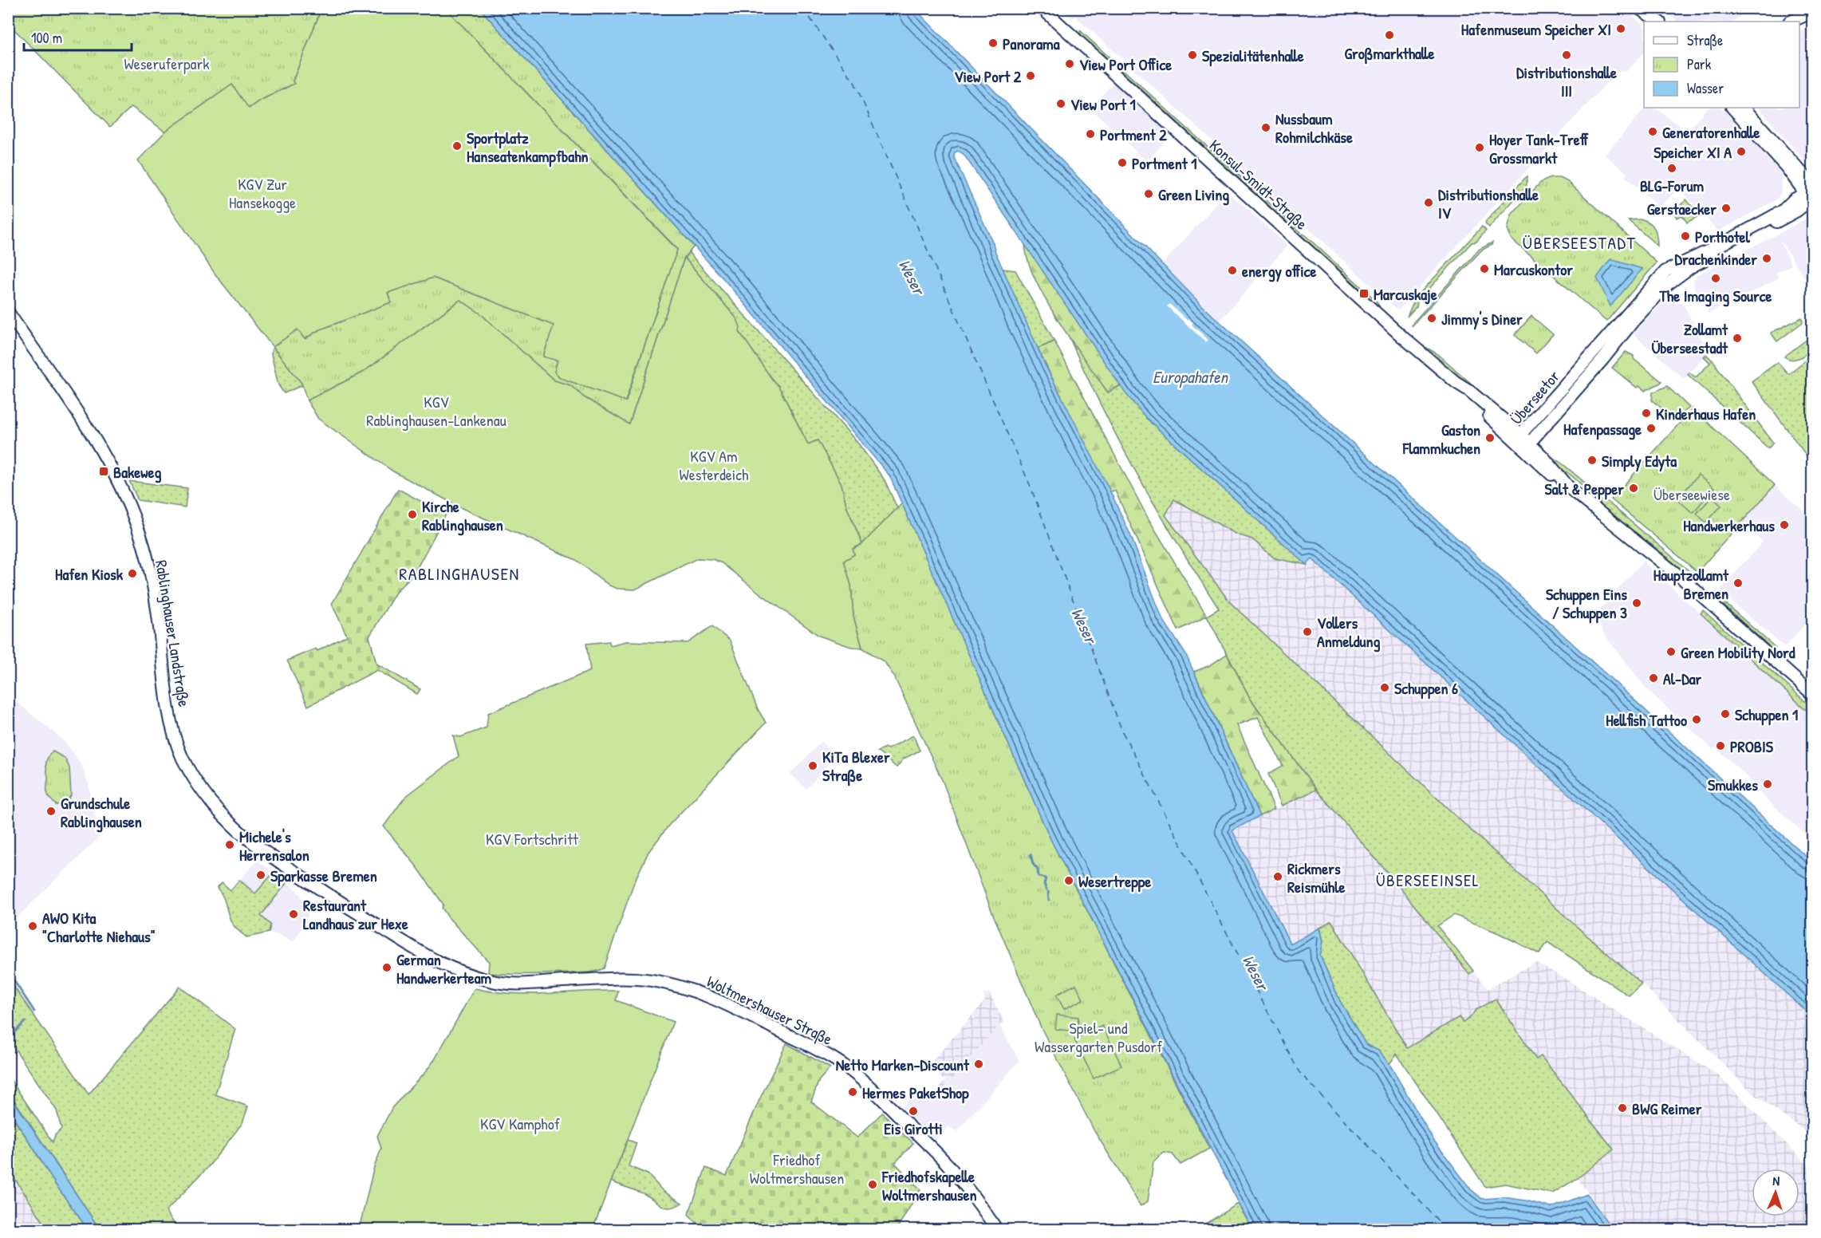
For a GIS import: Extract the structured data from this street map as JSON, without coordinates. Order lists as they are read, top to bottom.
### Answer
{
  "streets": {
    "street": [
      "Konsul-Smidt-Straße",
      "Überseetor",
      "Rablinghauser Landstraße",
      "Woltmershauser Straße"
    ]
  },
  "crossings": [
    ["Konsul-Smidt-Straße", "Überseetor"],
    ["Rablinghauser Landstraße", "Woltmershauser Straße"]
  ],
  "districts": ["ÜBERSEESTADT", "RABLINGHAUSEN", "ÜBERSEEINSEL"],
  "water": ["Weser", "Europahafen"],
  "parks": [
    "Weseruferpark",
    "KGV Zur Hansekogge",
    "KGV Rablinghausen-Lankenau",
    "KGV Am Westerdeich",
    "Überseewiese",
    "KGV Fortschritt",
    "Spiel- und Wassergarten Pusdorf",
    "KGV Kamphof",
    "Friedhof Woltmershausen"
  ],
  "places": {
    "other": [
      "Hafenmuseum Speicher XI",
      "Großmarkthalle",
      "Panorama",
      "Spezialitätenhalle",
      "Distributionshalle III",
      "View Port Office",
      "View Port 2",
      "View Port 1",
      "Nussbaum Rohmilchkäse",
      "Generatorenhalle",
      "Portment 2",
      "Sportplatz Hanseatenkampfbahn",
      "Hoyer Tank-Treff Grossmarkt",
      "Speicher XI A",
      "Portment 1",
      "BLG-Forum",
      "Green Living",
      "Distributionshalle IV",
      "Gerstaecker",
      "Porthotel",
      "Drachenkinder",
      "Marcuskontor",
      "energy office",
      "The Imaging Source",
      "Jimmy's Diner",
      "Zollamt Überseestadt",
      "Kinderhaus Hafen",
      "Hafenpassage",
      "Gaston Flammkuchen",
      "Simply Edyta",
      "Salt & Pepper",
      "Kirche Rablinghausen",
      "Handwerkerhaus",
      "Hafen Kiosk",
      "Hauptzollamt Bremen",
      "Schuppen Eins / Schuppen 3",
      "Vollers Anmeldung",
      "Green Mobility Nord",
      "Al-Dar",
      "Schuppen 6",
      "Schuppen 1",
      "Hellfish Tattoo",
      "PROBIS",
      "KiTa Blexer Straße",
      "Smukkes",
      "Grundschule Rablinghausen",
      "Michele's Herrensalon",
      "Sparkasse Bremen",
      "Rickmers Reismühle",
      "Wesertreppe",
      "Restaurant Landhaus zur Hexe",
      "AWO Kita \"Charlotte Niehaus\"",
      "German Handwerkerteam",
      "Netto Marken-Discount",
      "Hermes PaketShop",
      "BWG Reimer",
      "Eis Girotti",
      "Friedhofskapelle Woltmershausen"
    ],
    "transit": ["Marcuskaje", "Bakeweg"]
  },
  "legend": ["Straße", "Park", "Wasser"],
  "scale_bar": "100 m",
  "north": "top"
}
